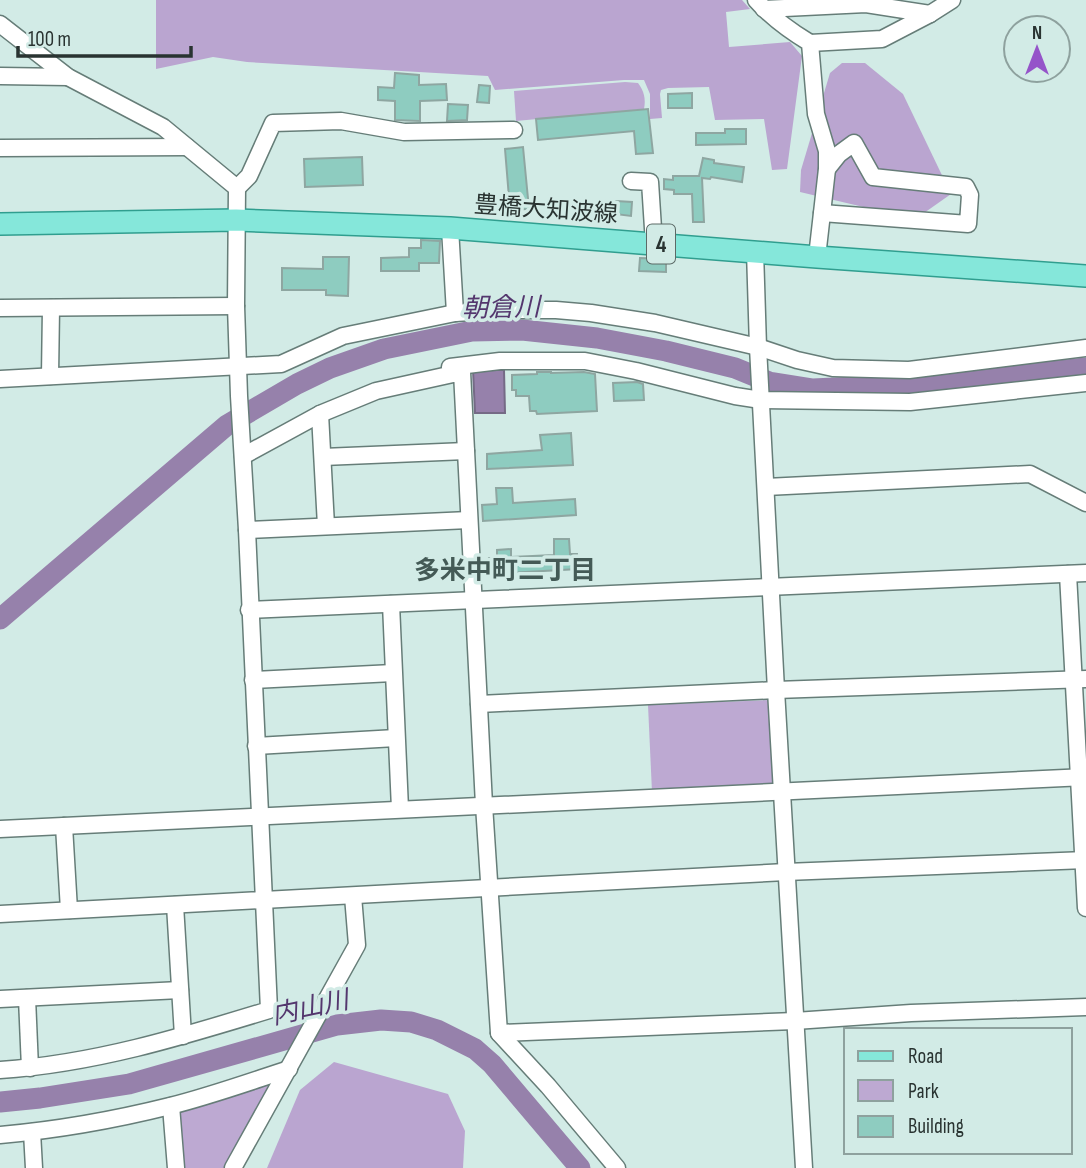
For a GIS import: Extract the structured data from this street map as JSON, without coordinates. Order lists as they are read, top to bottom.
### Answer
{
  "streets": {
    "main road": ["豊橋大知波線", "4"]
  },
  "districts": ["多米中町二丁目"],
  "water": ["朝倉川", "内山川"],
  "legend": ["Road", "Park", "Building"],
  "scale_bar": "100 m",
  "north": "top"
}
